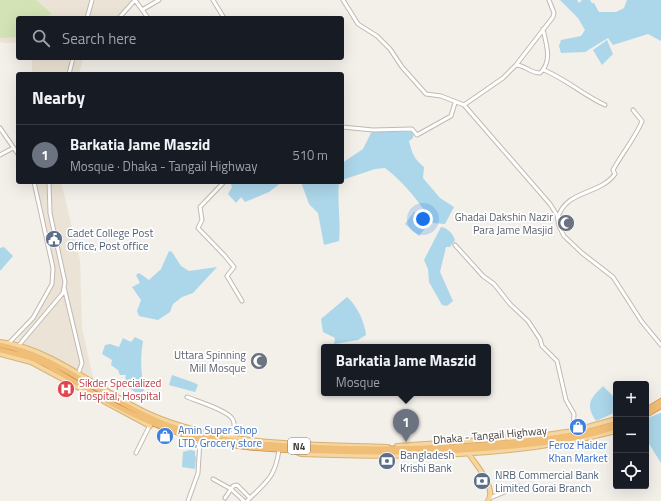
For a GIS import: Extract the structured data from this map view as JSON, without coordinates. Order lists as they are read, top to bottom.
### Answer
{
  "streets": {
    "highway": ["Dhaka - Tangail Highway", "N4"]
  },
  "places": {
    "mosque": ["Ghadai Dakshin Nazir Para Jame Masjid", "Uttara Spinning Mill Mosque"],
    "public building": ["Cadet College Post Office, Post office"],
    "hospital": ["Sikder Specialized Hospital, Hospital"],
    "shop": ["Feroz Haider Khan Market", "Amin Super Shop LTD, Grocery store"],
    "bank": ["Bangladesh Krishi Bank", "NRB Commercial Bank Limited Gorai Branch"]
  },
  "page": {
    "search": "Search here",
    "heading": "Nearby",
    "list": [
      {
        "mark": "1",
        "name": "Barkatia Jame Maszid",
        "note": "Mosque · Dhaka - Tangail Highway",
        "value": "510 m"
      }
    ],
    "popup": ["Barkatia Jame Maszid", "Mosque"],
    "map_buttons": ["+", "−"],
    "pins": "1"
  }
}
